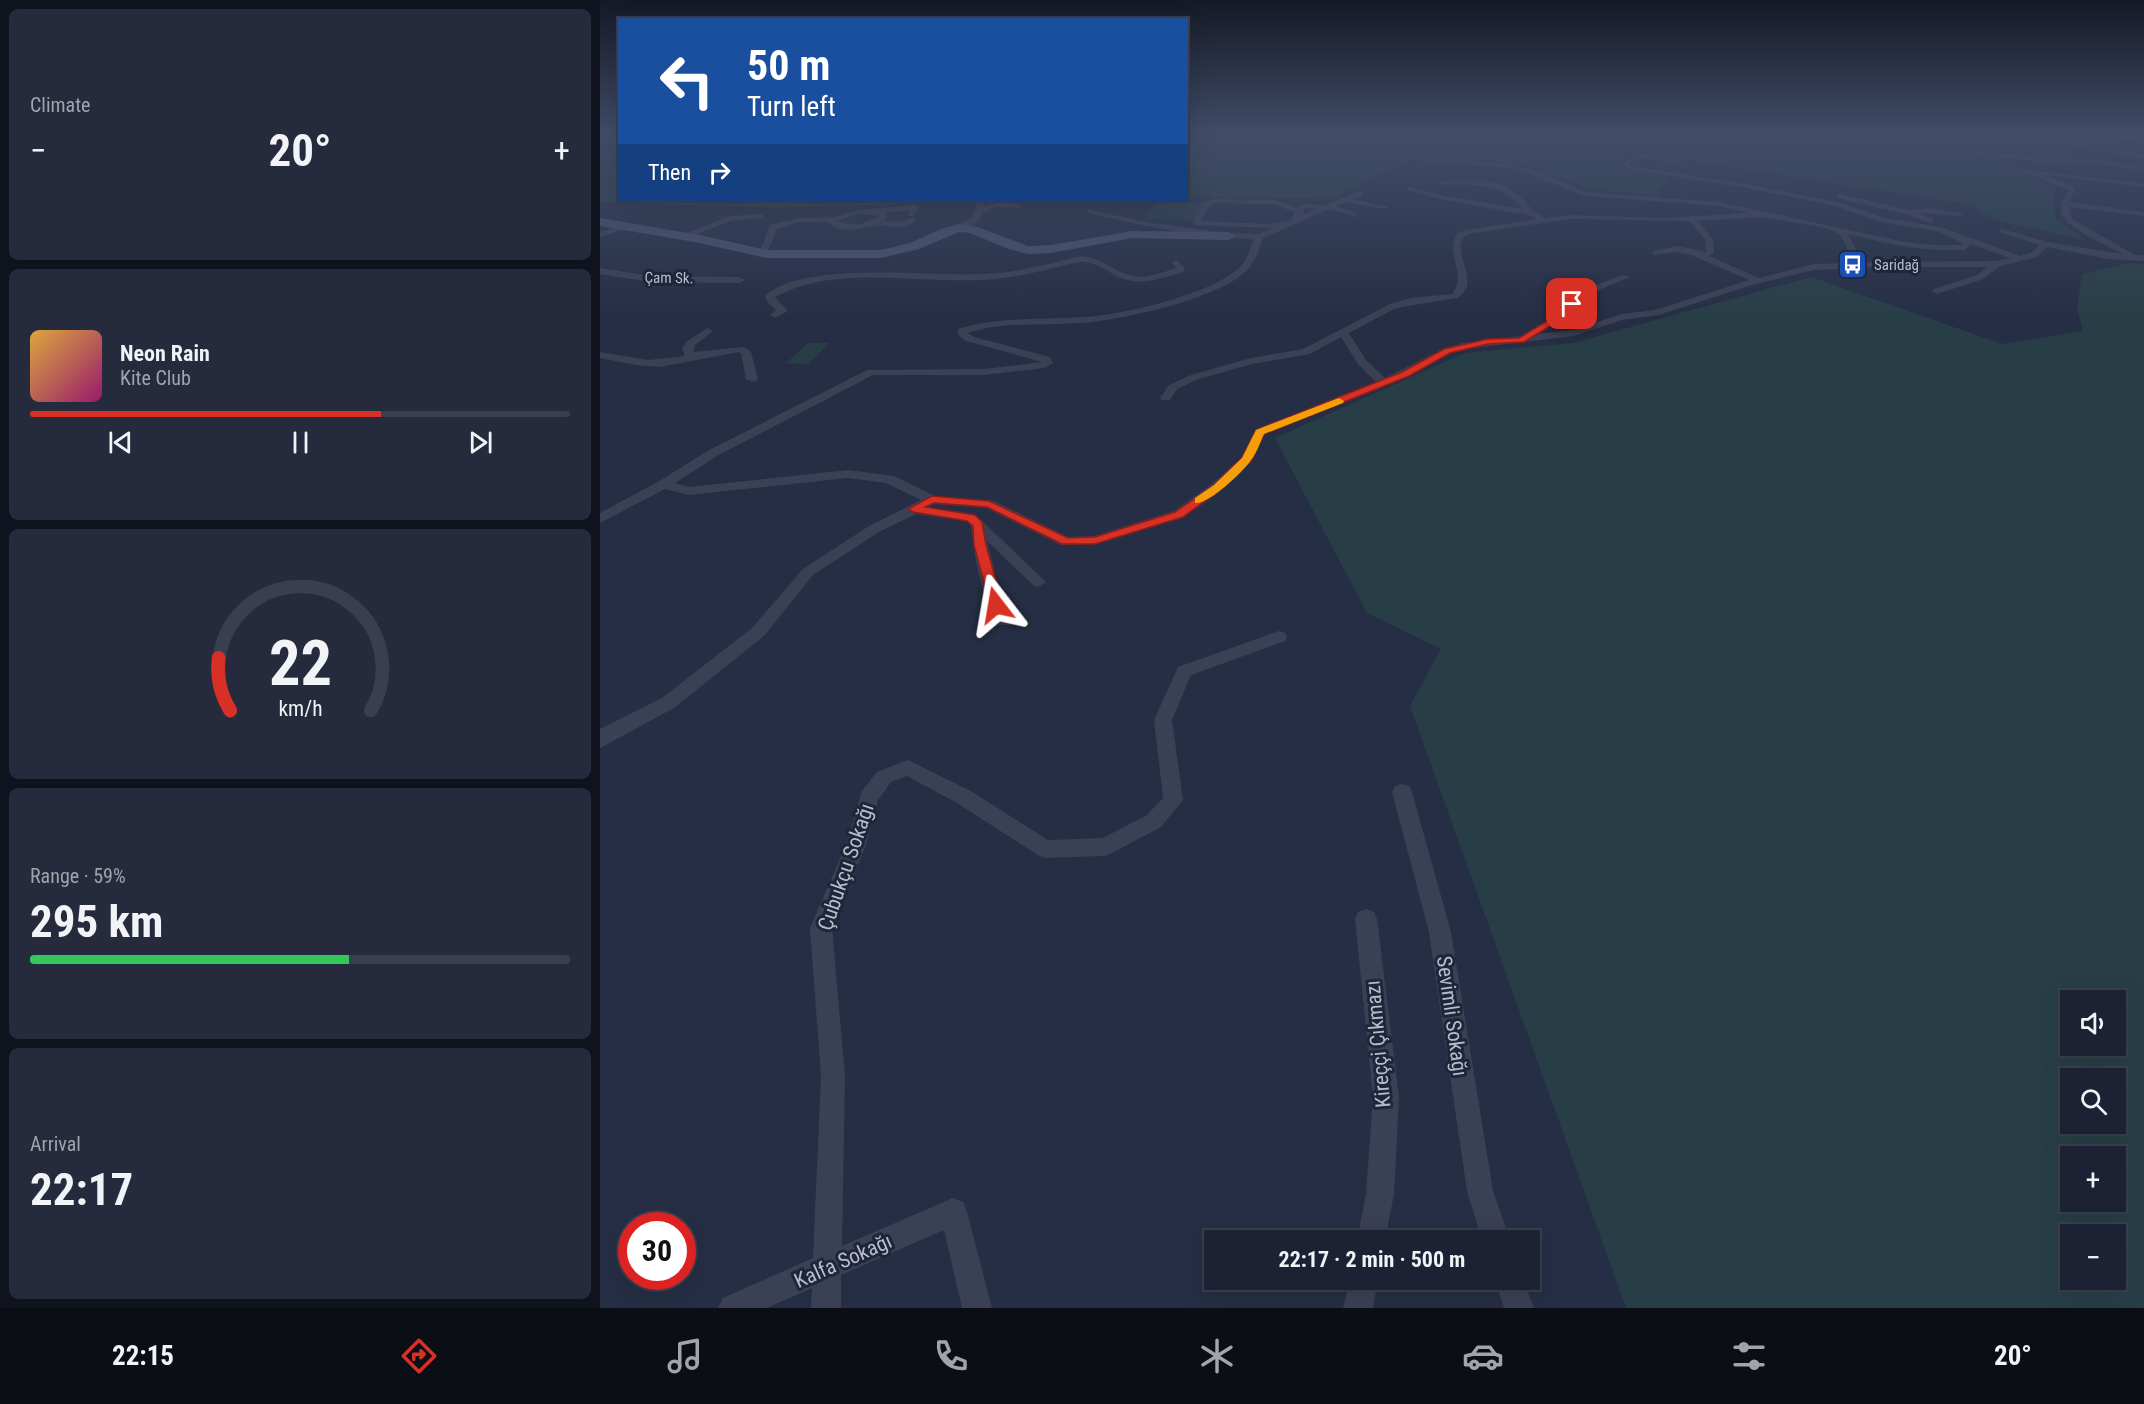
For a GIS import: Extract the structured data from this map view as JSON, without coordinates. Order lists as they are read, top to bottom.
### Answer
{
  "streets": {
    "street": [
      "Çam Sk.",
      "Çubukçu Sokağı",
      "Sevimli Sokağı",
      "Kireççi Çıkmazı",
      "Kalfa Sokağı"
    ]
  },
  "crossings": [
    ["Çubukçu Sokağı", "Kalfa Sokağı"]
  ],
  "places": {
    "bus stop": ["Saridağ"]
  },
  "page": {
    "tile": [
      "Climate",
      ["Range · 59%", "295 km"],
      ["Arrival", "22:17"]
    ],
    "turn": ["50 m", "Turn left"],
    "heat": ["−", "20°", "+"],
    "then": "Then",
    "song": ["Neon Rain", "Kite Club"],
    "map_buttons": ["+", "−"],
    "limit": "30",
    "trip": "22:17 · 2 min · 500 m",
    "tabs": ["22:15", "20°"],
    "gauge": ["22", "km/h"]
  }
}
